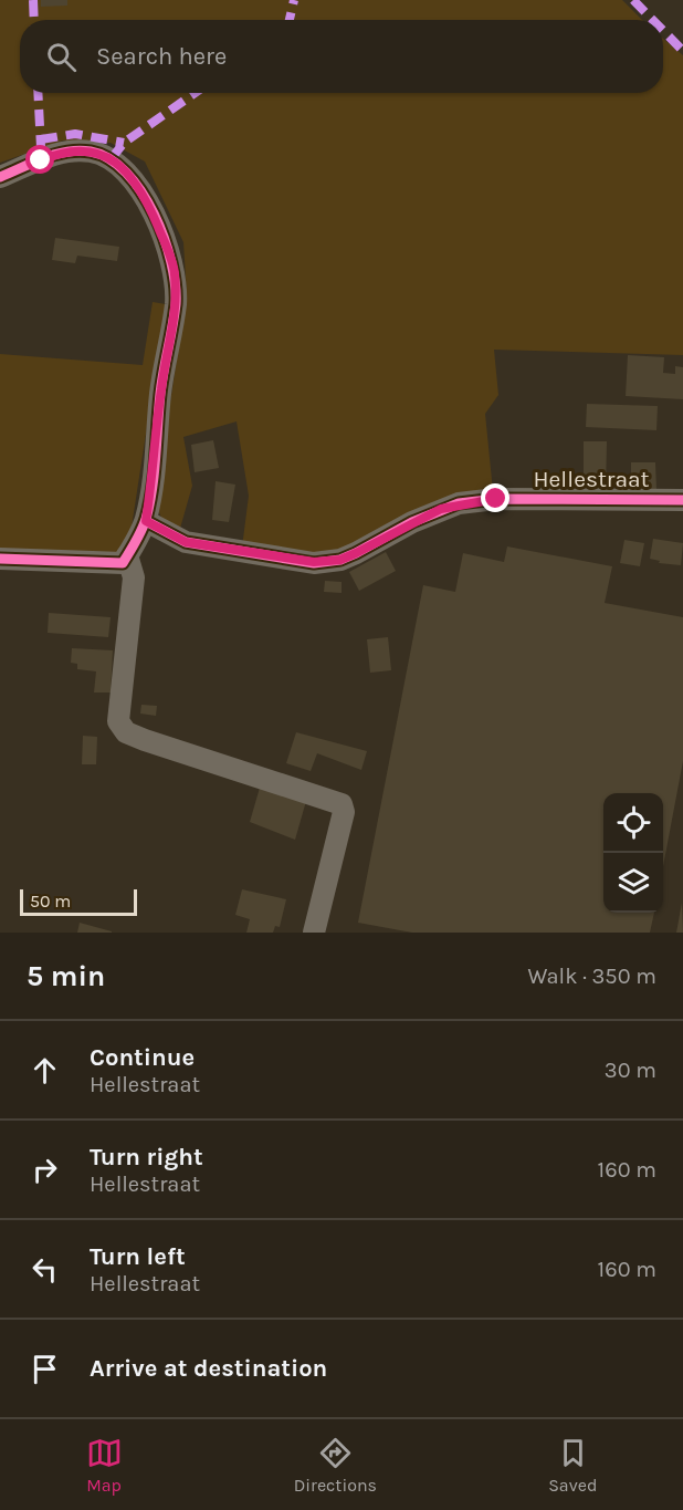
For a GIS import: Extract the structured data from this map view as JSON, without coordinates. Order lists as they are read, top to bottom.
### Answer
{
  "streets": {
    "street": ["Hellestraat"]
  },
  "scale_bar": "50 m",
  "page": {
    "search": "Search here",
    "scale": "50 m",
    "heading": ["5 min", "Walk · 350 m"],
    "list": [
      ["Continue", "Hellestraat", "30 m"],
      ["Turn right", "Hellestraat", "160 m"],
      ["Turn left", "Hellestraat", "160 m"],
      "Arrive at destination"
    ],
    "nav": ["Map", "Directions", "Saved"]
  }
}
